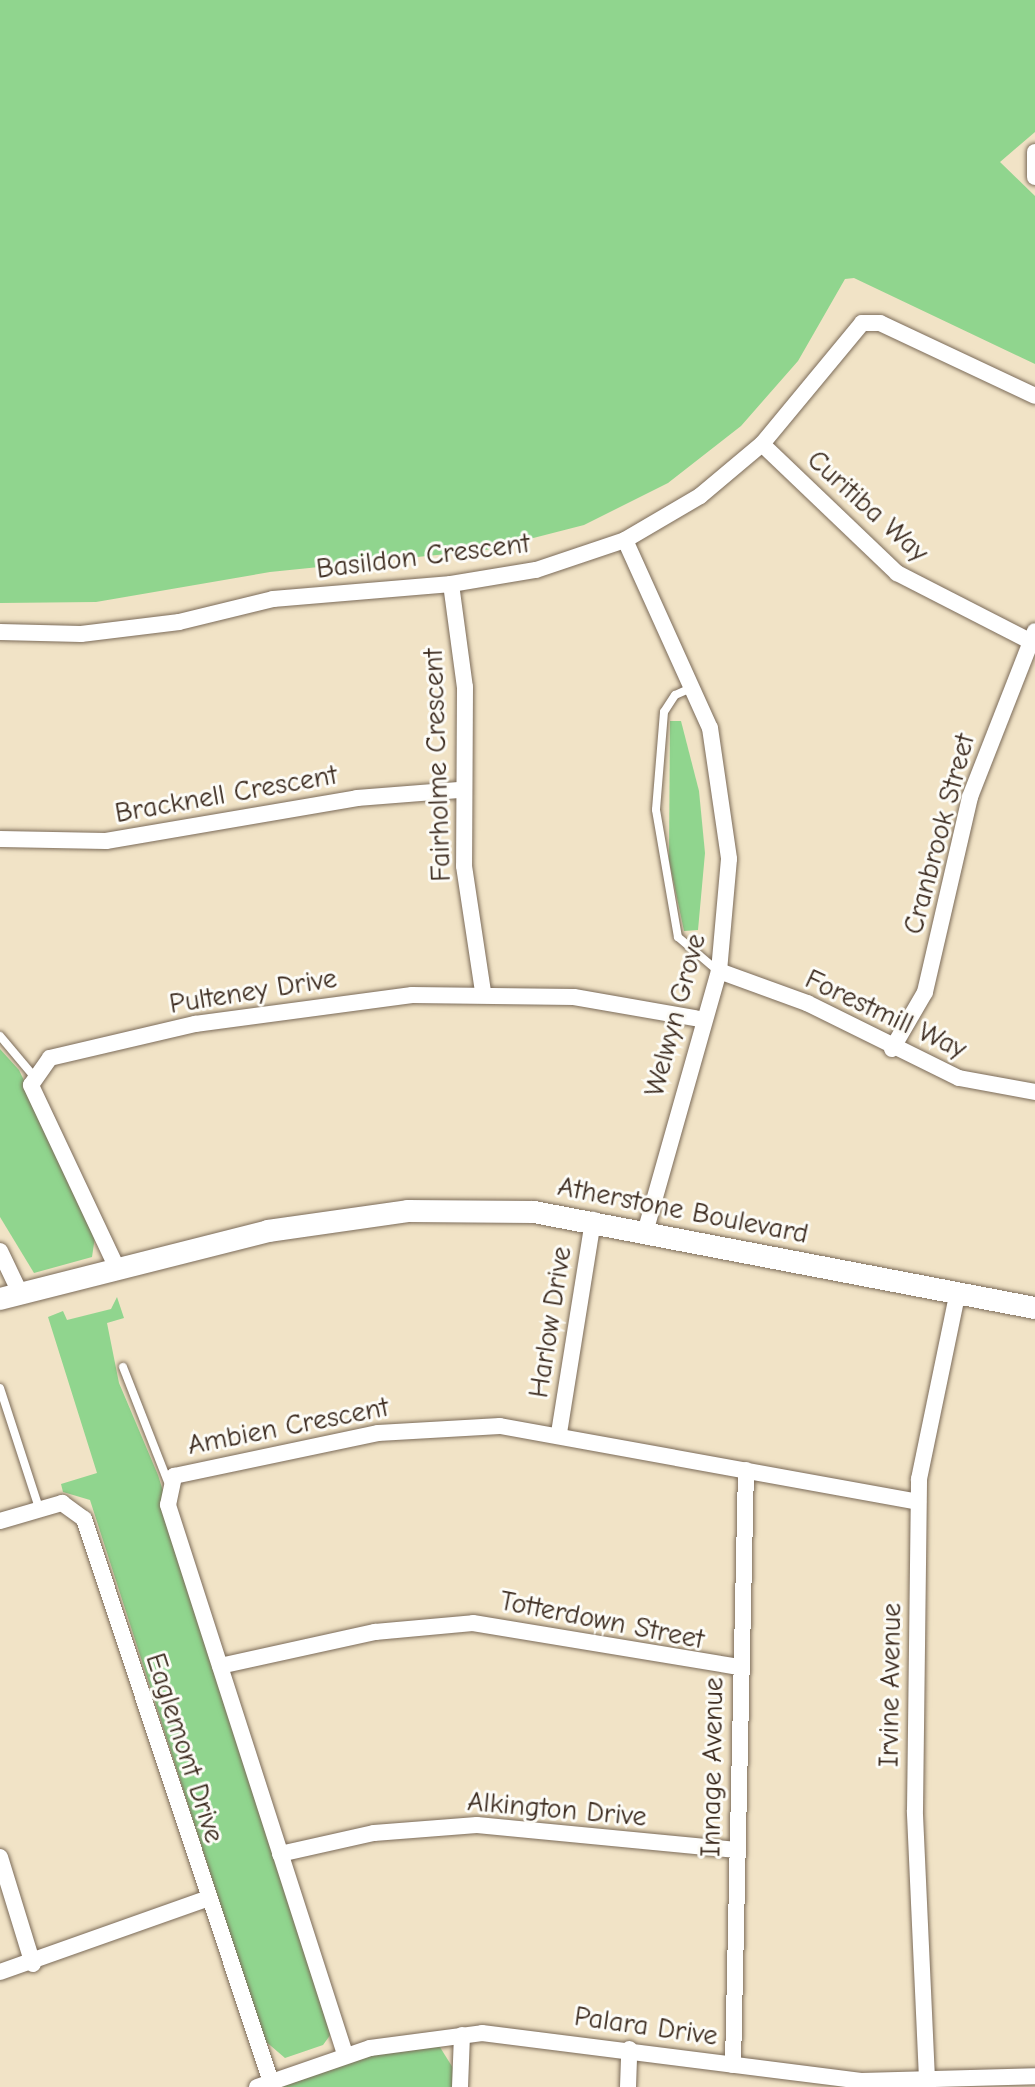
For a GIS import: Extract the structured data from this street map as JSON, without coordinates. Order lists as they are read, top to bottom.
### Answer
{
  "streets": {
    "street": [
      "Curitiba Way",
      "Basildon Crescent",
      "Fairholme Crescent",
      "Bracknell Crescent",
      "Cranbrook Street",
      "Pulteney Drive",
      "Forestmill Way",
      "Welwyn Grove",
      "Atherstone Boulevard",
      "Harlow Drive",
      "Ambien Crescent",
      "Totterdown Street",
      "Irvine Avenue",
      "Eaglemont Drive",
      "Innage Avenue",
      "Alkington Drive",
      "Palara Drive"
    ]
  },
  "crossings": [
    ["Curitiba Way", "Basildon Crescent"],
    ["Curitiba Way", "Cranbrook Street"],
    ["Basildon Crescent", "Fairholme Crescent"],
    ["Basildon Crescent", "Welwyn Grove"],
    ["Fairholme Crescent", "Bracknell Crescent"],
    ["Fairholme Crescent", "Pulteney Drive"],
    ["Cranbrook Street", "Forestmill Way"],
    ["Pulteney Drive", "Welwyn Grove"],
    ["Forestmill Way", "Welwyn Grove"],
    ["Welwyn Grove", "Atherstone Boulevard"],
    ["Atherstone Boulevard", "Harlow Drive"],
    ["Atherstone Boulevard", "Irvine Avenue"],
    ["Harlow Drive", "Ambien Crescent"],
    ["Ambien Crescent", "Totterdown Street"],
    ["Ambien Crescent", "Irvine Avenue"],
    ["Ambien Crescent", "Innage Avenue"],
    ["Ambien Crescent", "Alkington Drive"],
    ["Ambien Crescent", "Palara Drive"],
    ["Totterdown Street", "Innage Avenue"],
    ["Irvine Avenue", "Palara Drive"],
    ["Eaglemont Drive", "Palara Drive"],
    ["Innage Avenue", "Alkington Drive"],
    ["Innage Avenue", "Palara Drive"]
  ]
}
